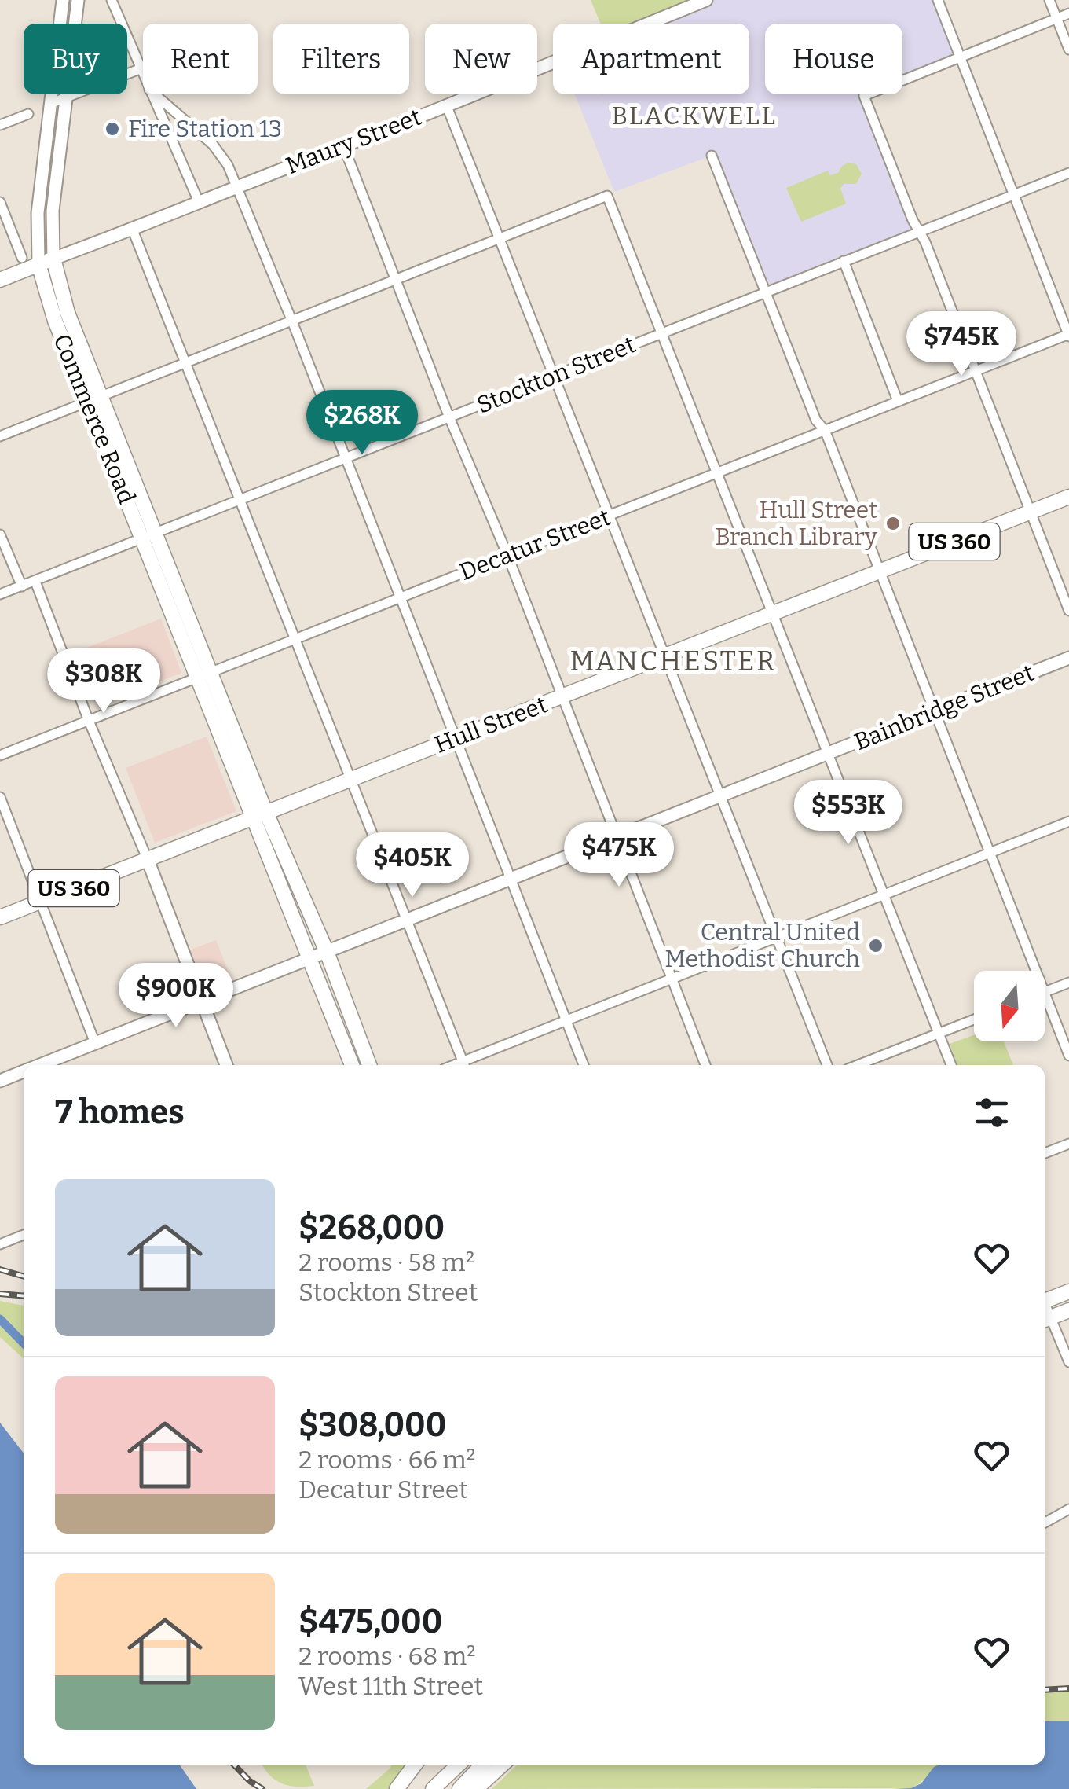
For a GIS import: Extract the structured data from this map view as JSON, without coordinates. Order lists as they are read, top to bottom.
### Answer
{
  "streets": {
    "main road": [
      "Maury Street",
      "Commerce Road",
      "US 360",
      "Hull Street"
    ],
    "street": ["Stockton Street", "Decatur Street", "Bainbridge Street"]
  },
  "crossings": [
    ["Maury Street", "Commerce Road"],
    ["Stockton Street", "Commerce Road"],
    ["Commerce Road", "Decatur Street"],
    ["Commerce Road", "Bainbridge Street"],
    ["Commerce Road", "Hull Street"]
  ],
  "districts": ["BLACKWELL", "MANCHESTER"],
  "places": ["Fire Station 13", "Hull Street Branch Library", "Central United Methodist Church"],
  "north": "bottom",
  "page": {
    "chip": [
      "Buy",
      "Rent",
      "Filters",
      "New",
      "Apartment",
      "House"
    ],
    "price": [
      "$745K",
      "$268K",
      "$308K",
      "$553K",
      "$475K",
      "$405K",
      "$900K"
    ],
    "heading": "7 homes",
    "list": [
      {
        "name": "$268,000",
        "note": "2 rooms · 58 m² · Stockton Street"
      },
      {
        "name": "$308,000",
        "note": "2 rooms · 66 m² · Decatur Street"
      },
      {
        "name": "$475,000",
        "note": "2 rooms · 68 m² · West 11th Street"
      }
    ]
  }
}
